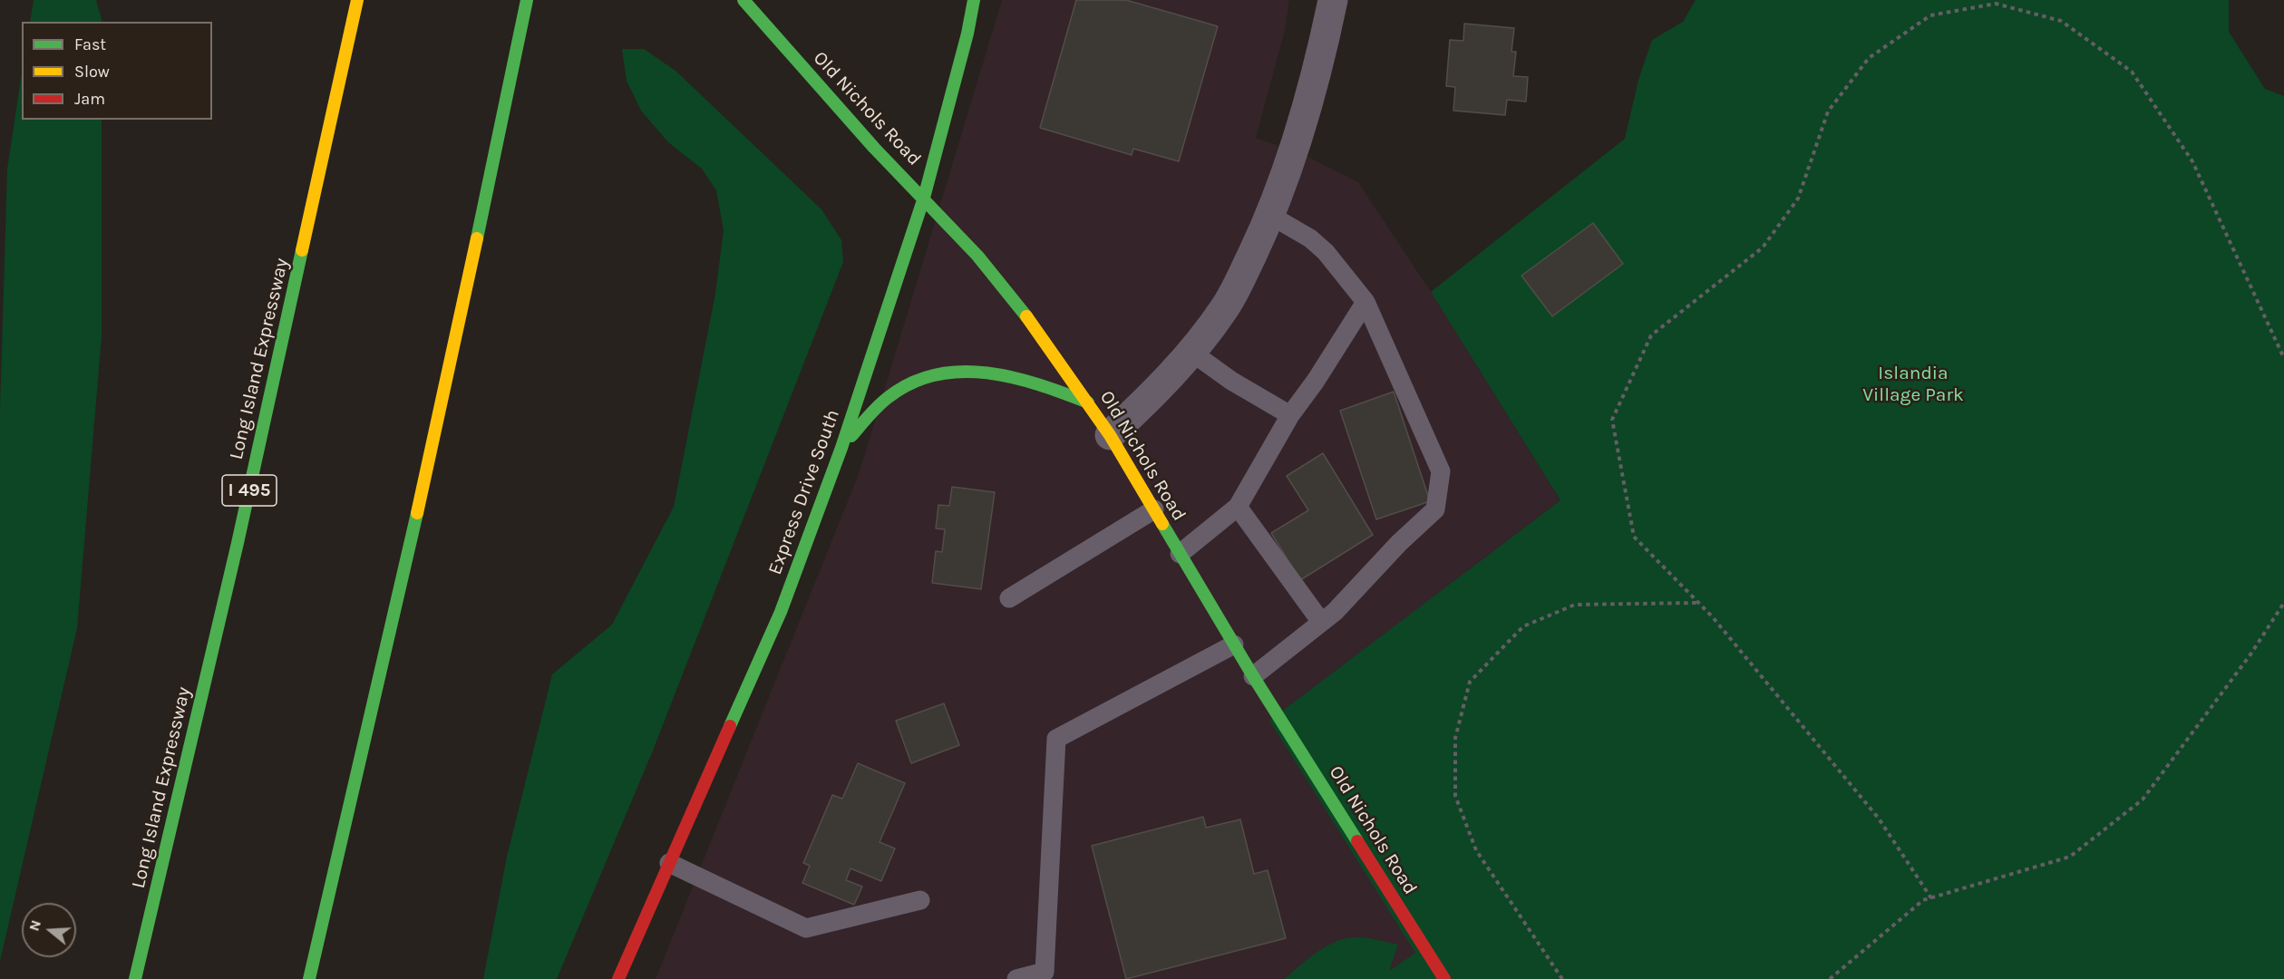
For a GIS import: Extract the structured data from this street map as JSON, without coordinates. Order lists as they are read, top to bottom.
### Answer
{
  "streets": {
    "main road": [
      "Old Nichols Road",
      "Long Island Expressway",
      "I 495",
      "Express Drive South"
    ]
  },
  "crossings": [
    ["Old Nichols Road", "Express Drive South"]
  ],
  "parks": ["Islandia Village Park"],
  "legend": ["Fast", "Slow", "Jam"],
  "north": "left"
}
